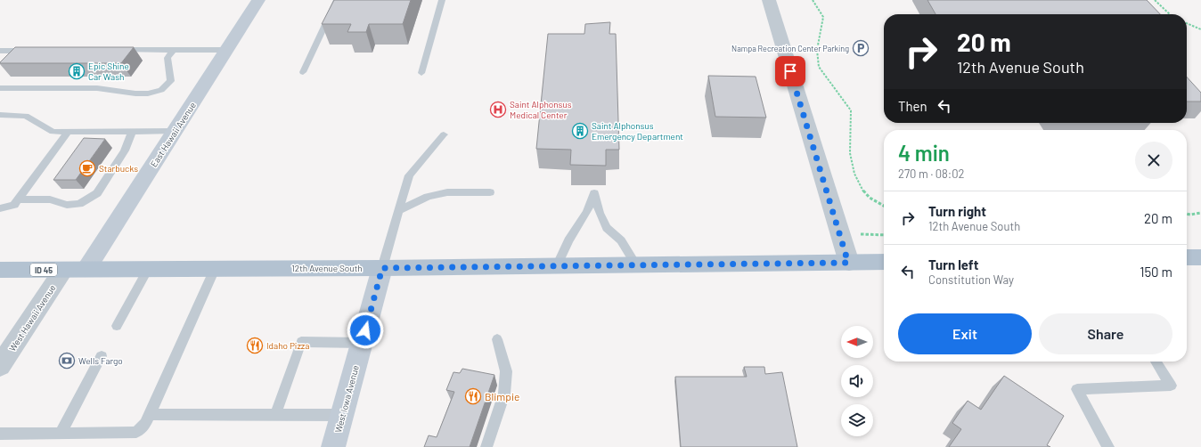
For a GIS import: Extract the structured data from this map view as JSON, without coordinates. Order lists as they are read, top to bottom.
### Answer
{
  "streets": {
    "main road": ["12th Avenue South", "ID 45"],
    "street": ["East Hawaii Avenue", "West Hawaii Avenue", "West Iowa Avenue"]
  },
  "crossings": [
    ["East Hawaii Avenue", "12th Avenue South"],
    ["12th Avenue South", "West Hawaii Avenue"],
    ["12th Avenue South", "West Iowa Avenue"]
  ],
  "places": {
    "parking": ["Nampa Recreation Center Parking"],
    "building": ["Epic Shine Car Wash", "Saint Alphonsus Emergency Department"],
    "hospital": ["Saint Alphonsus Medical Center"],
    "cafe": ["Starbucks"],
    "restaurant": ["Idaho Pizza", "Blimpie"],
    "bank": ["Wells Fargo"]
  },
  "north": "left",
  "page": {
    "turn": ["20 m", "12th Avenue South"],
    "then": "Then",
    "heading": ["4 min", "270 m · 08:02"],
    "list": [
      {
        "name": "Turn right",
        "note": "12th Avenue South",
        "value": "20 m"
      },
      {
        "name": "Turn left",
        "note": "Constitution Way",
        "value": "150 m"
      }
    ],
    "buttons": ["Exit", "Share"]
  }
}
